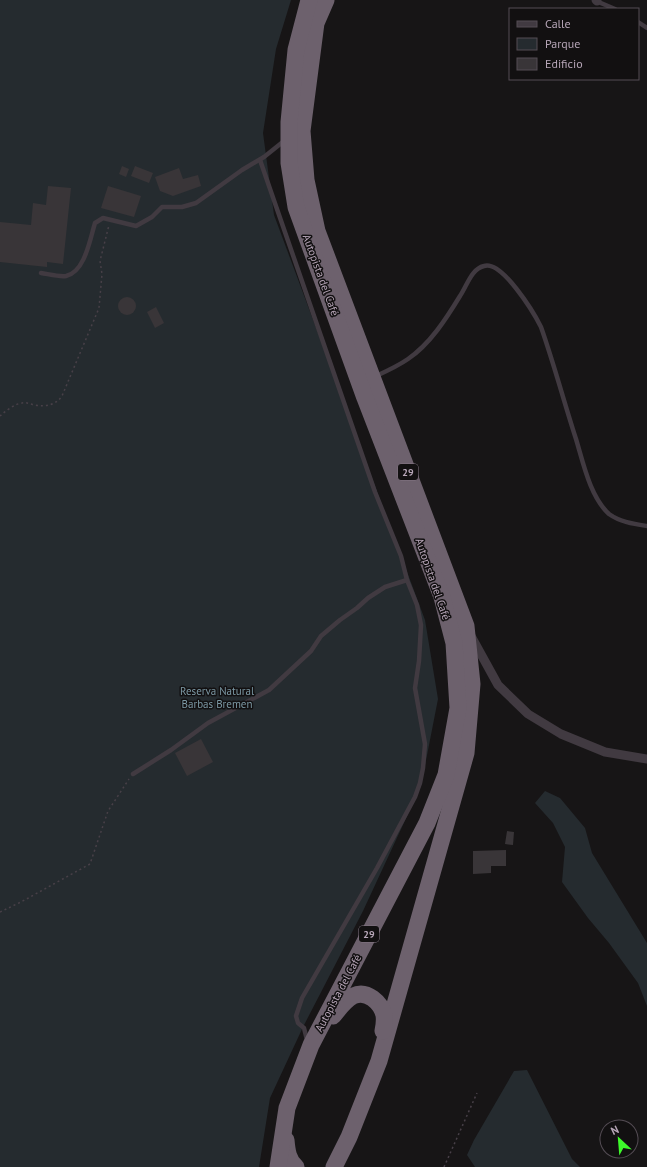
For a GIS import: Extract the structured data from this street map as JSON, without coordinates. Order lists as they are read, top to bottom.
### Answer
{
  "streets": {
    "highway": ["Autopista del Café", "29"]
  },
  "parks": ["Reserva Natural Barbas Bremen"],
  "legend": ["Calle", "Parque", "Edificio"],
  "north": "top left"
}
